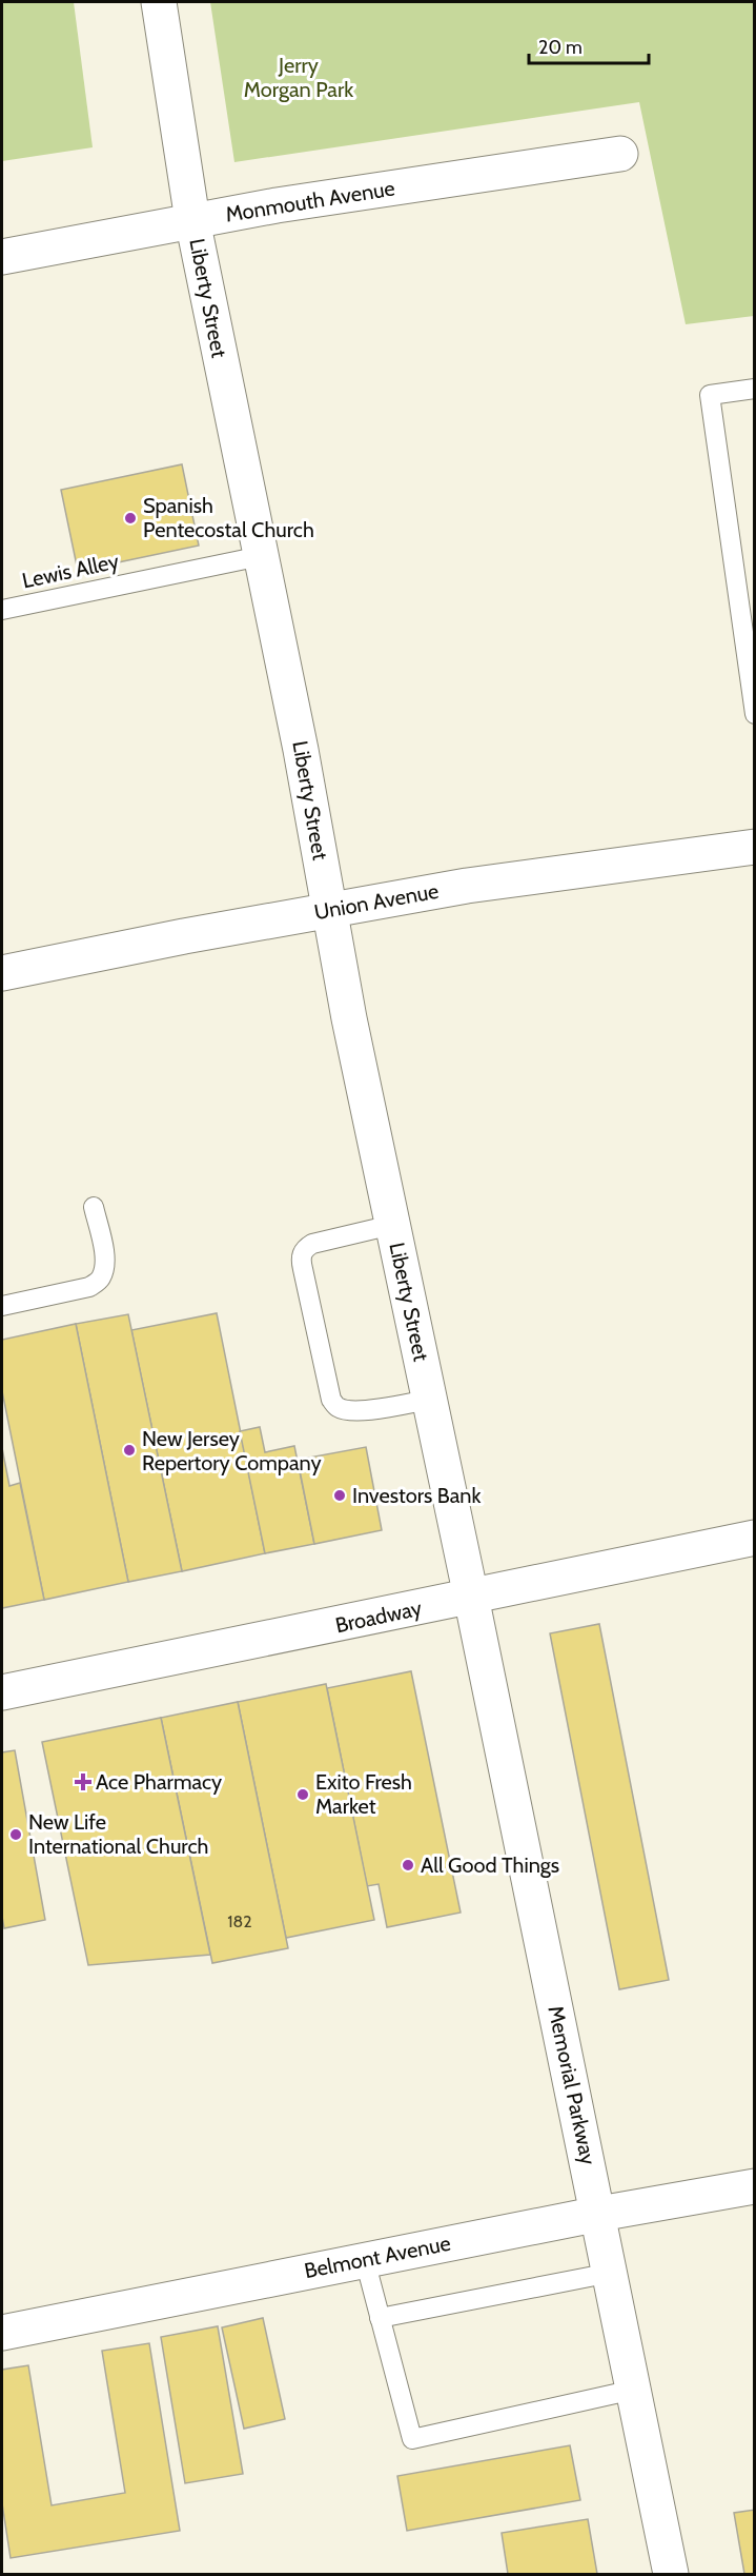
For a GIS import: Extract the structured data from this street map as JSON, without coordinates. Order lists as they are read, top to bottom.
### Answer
{
  "streets": {
    "street": [
      "Monmouth Avenue",
      "Liberty Street",
      "Union Avenue",
      "Broadway",
      "Memorial Parkway",
      "Belmont Avenue"
    ],
    "lane": ["Lewis Alley"]
  },
  "crossings": [
    ["Monmouth Avenue", "Liberty Street"],
    ["Liberty Street", "Lewis Alley"],
    ["Liberty Street", "Union Avenue"],
    ["Liberty Street", "Broadway"],
    ["Liberty Street", "Memorial Parkway"],
    ["Broadway", "Memorial Parkway"],
    ["Memorial Parkway", "Belmont Avenue"]
  ],
  "parks": ["Jerry Morgan Park"],
  "places": {
    "other": [
      "Spanish Pentecostal Church",
      "New Jersey Repertory Company",
      "Investors Bank",
      "Exito Fresh Market",
      "New Life International Church",
      "All Good Things"
    ],
    "health": ["Ace Pharmacy"]
  },
  "house_numbers": ["182"],
  "scale_bar": "20 m"
}
